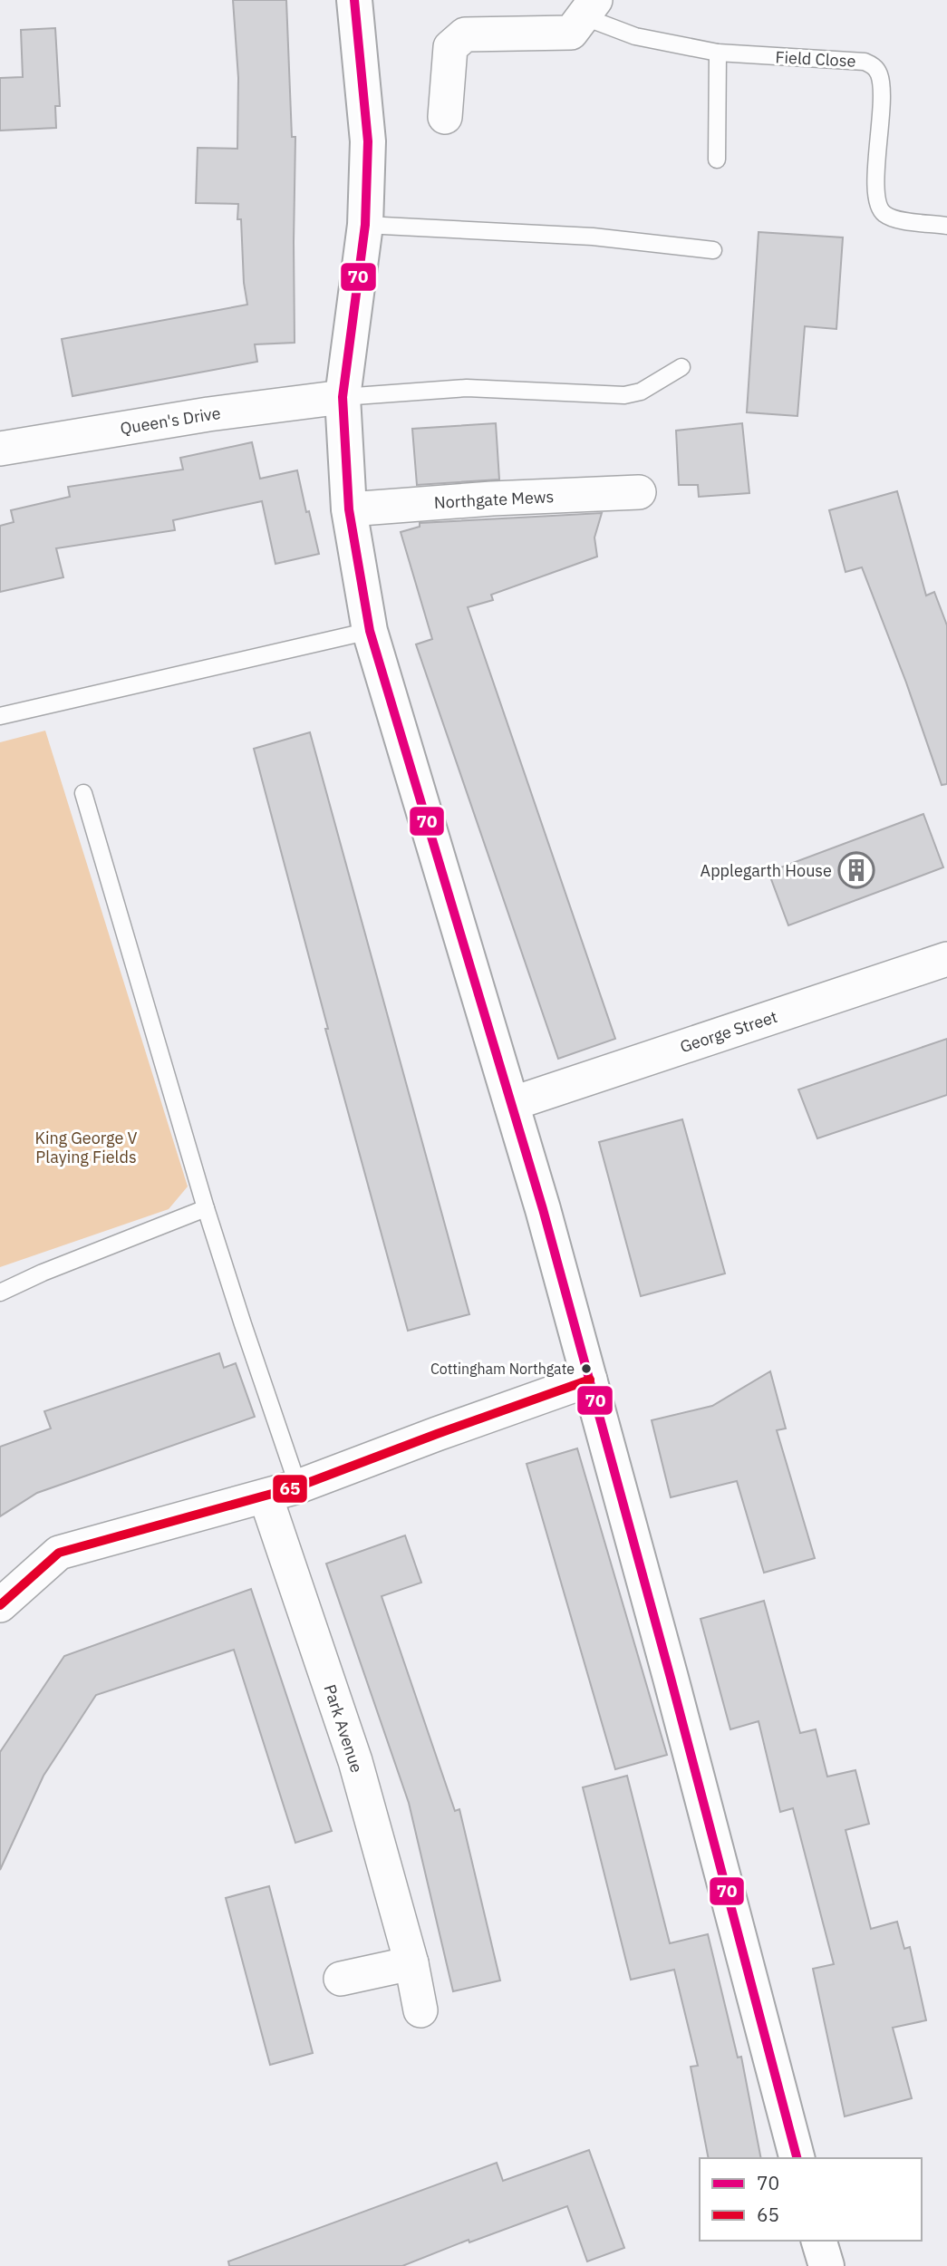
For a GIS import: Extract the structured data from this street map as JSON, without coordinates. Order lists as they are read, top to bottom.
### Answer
{
  "streets": {
    "street": [
      "Field Close",
      "Queen's Drive",
      "Northgate Mews",
      "George Street",
      "Park Avenue"
    ]
  },
  "parks": ["King George V Playing Fields"],
  "places": {
    "building": ["Applegarth House"],
    "other": ["Cottingham Northgate"]
  },
  "lines": ["transit line 70", "transit line 65"],
  "legend": ["70", "65"]
}
